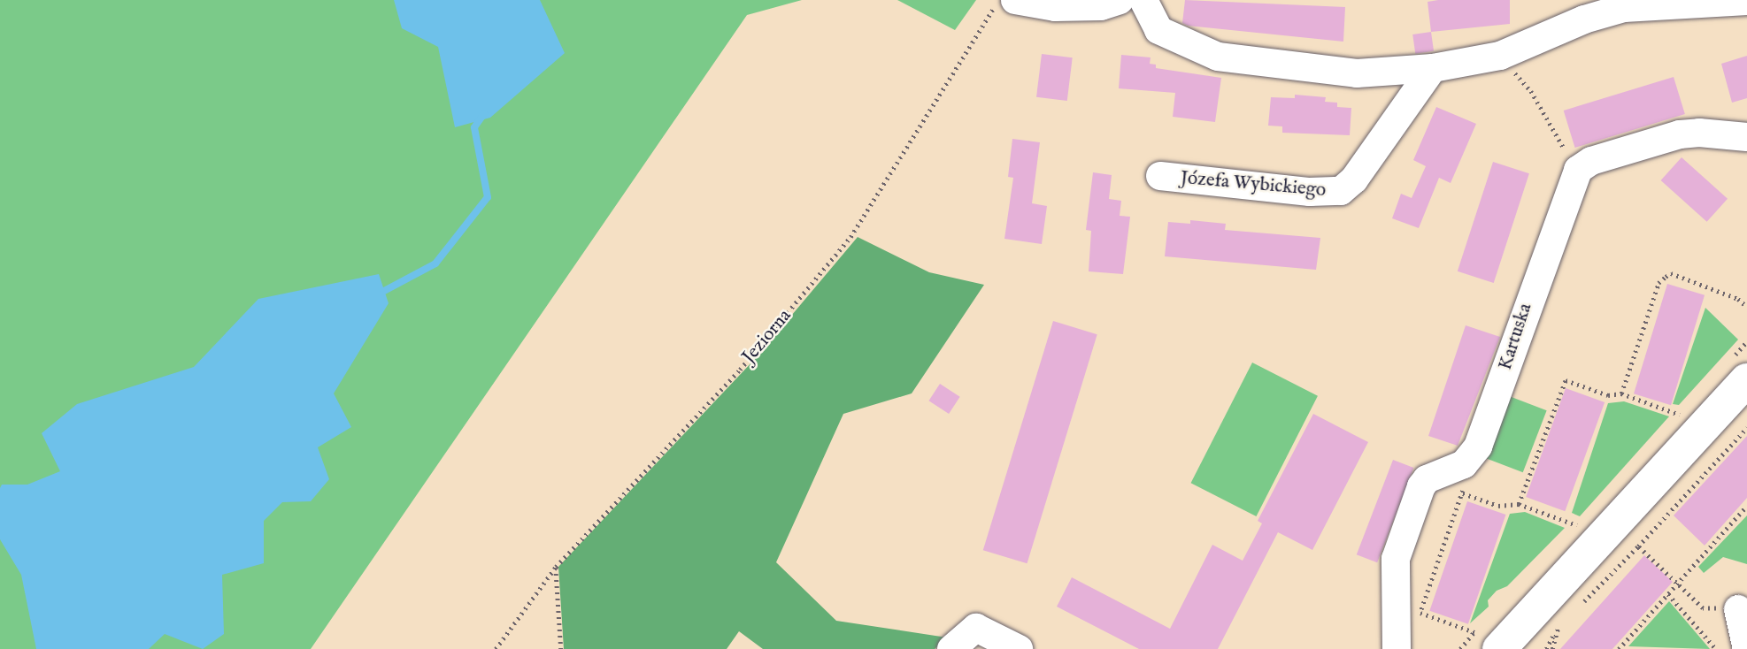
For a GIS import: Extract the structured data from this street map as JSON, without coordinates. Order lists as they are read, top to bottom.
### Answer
{
  "streets": {
    "street": ["Józefa Wybickiego", "Kartuska"],
    "path": ["Jeziorna"]
  }
}
